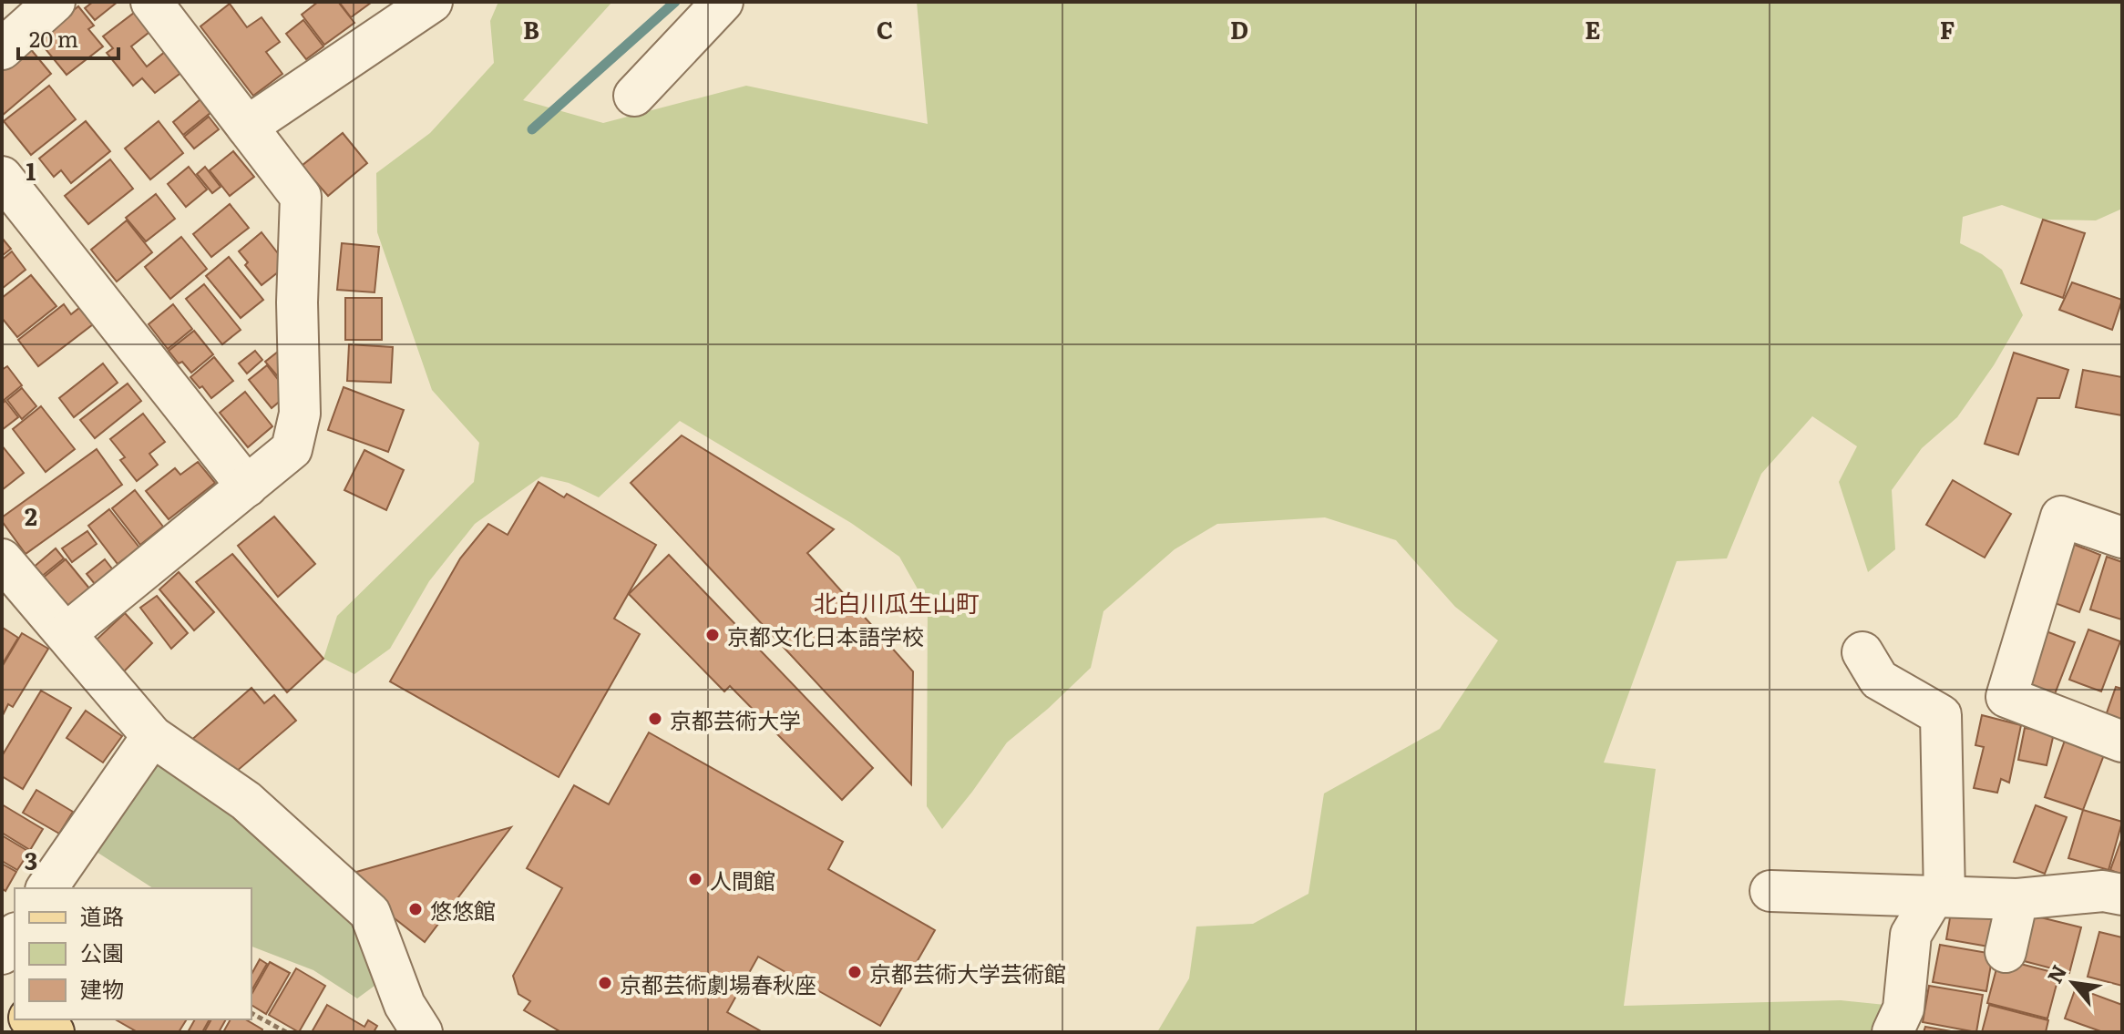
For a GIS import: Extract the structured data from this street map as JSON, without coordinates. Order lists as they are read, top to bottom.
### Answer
{
  "districts": ["北白川瓜生山町"],
  "places": [
    "京都文化日本語学校",
    "京都芸術大学",
    "人間館",
    "悠悠館",
    "京都芸術大学芸術館",
    "京都芸術劇場春秋座"
  ],
  "legend": ["道路", "公園", "建物"],
  "scale_bar": "20 m",
  "north": "top left",
  "grid": {
    "columns": [
      "B",
      "C",
      "D",
      "E",
      "F"
    ],
    "rows": ["1", "2", "3"]
  }
}
